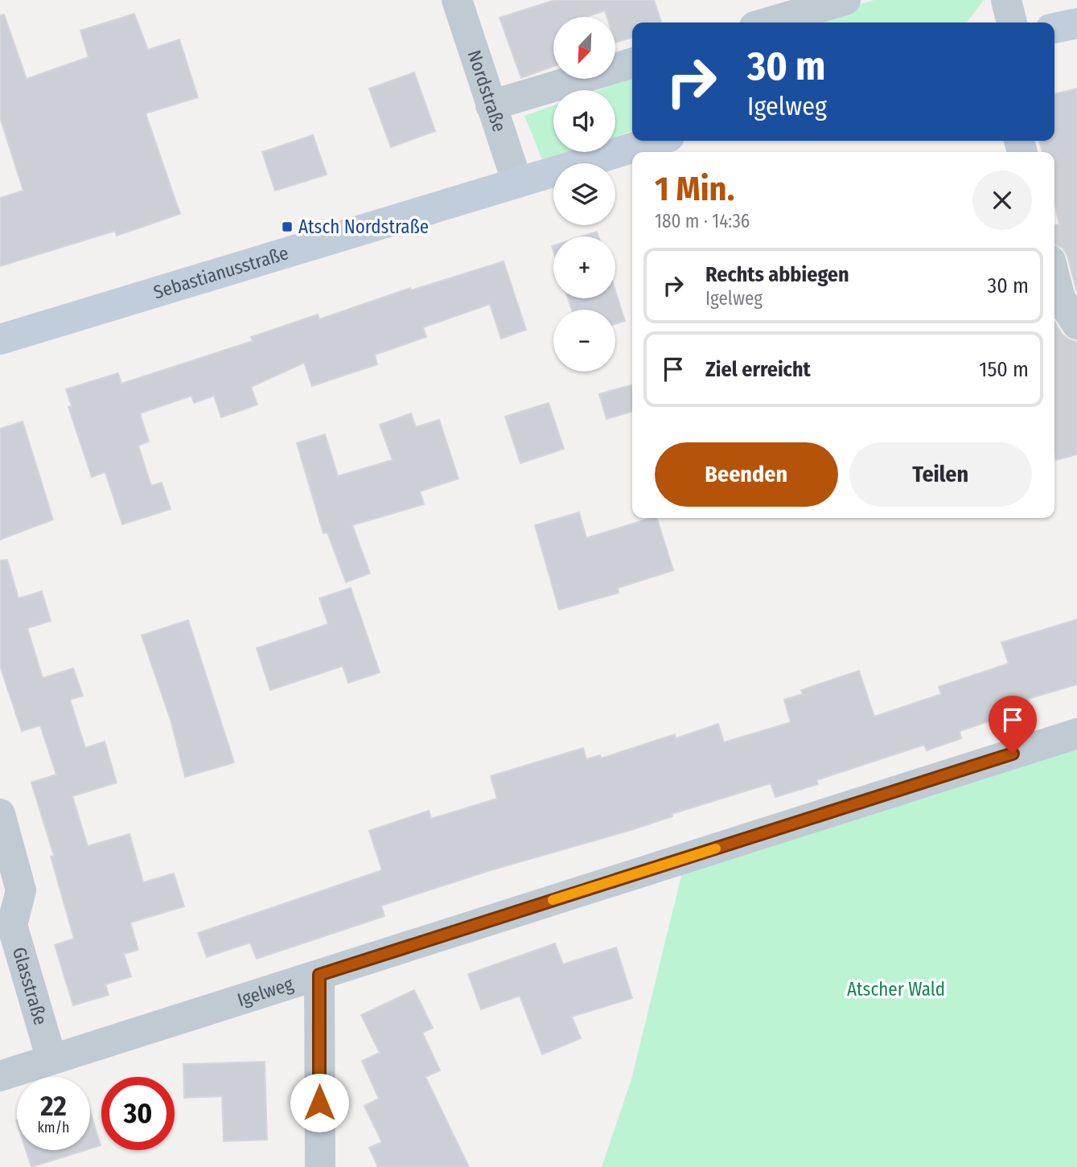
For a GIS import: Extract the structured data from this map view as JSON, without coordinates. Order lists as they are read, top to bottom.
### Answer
{
  "streets": {
    "main road": ["Sebastianusstraße"],
    "street": ["Nordstraße", "Glasstraße", "Igelweg"]
  },
  "crossings": [
    ["Nordstraße", "Sebastianusstraße"],
    ["Glasstraße", "Igelweg"]
  ],
  "parks": ["Atscher Wald"],
  "places": {
    "transit": ["Atsch Nordstraße"]
  },
  "north": "bottom left",
  "page": {
    "map_buttons": ["+", "−"],
    "turn": ["30 m", "Igelweg"],
    "heading": ["1 Min.", "180 m · 14:36"],
    "list": [
      {
        "name": "Rechts abbiegen",
        "note": "Igelweg",
        "value": "30 m"
      },
      {
        "name": "Ziel erreicht",
        "value": "150 m"
      }
    ],
    "buttons": ["Beenden", "Teilen"],
    "speed": "22 km/h",
    "limit": "30"
  }
}
